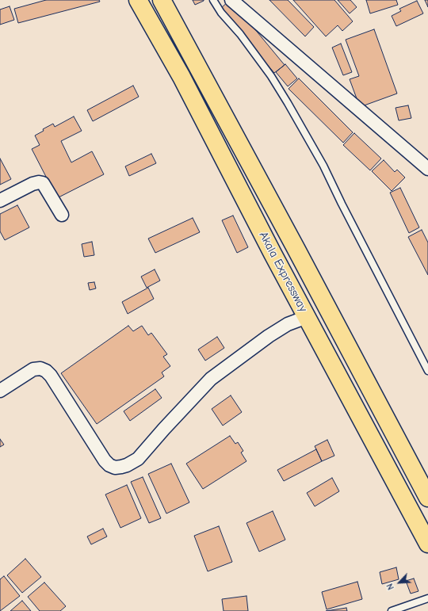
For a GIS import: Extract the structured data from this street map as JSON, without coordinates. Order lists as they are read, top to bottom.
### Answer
{
  "streets": {
    "main road": ["Akala Expressway"]
  },
  "north": "bottom left"
}
